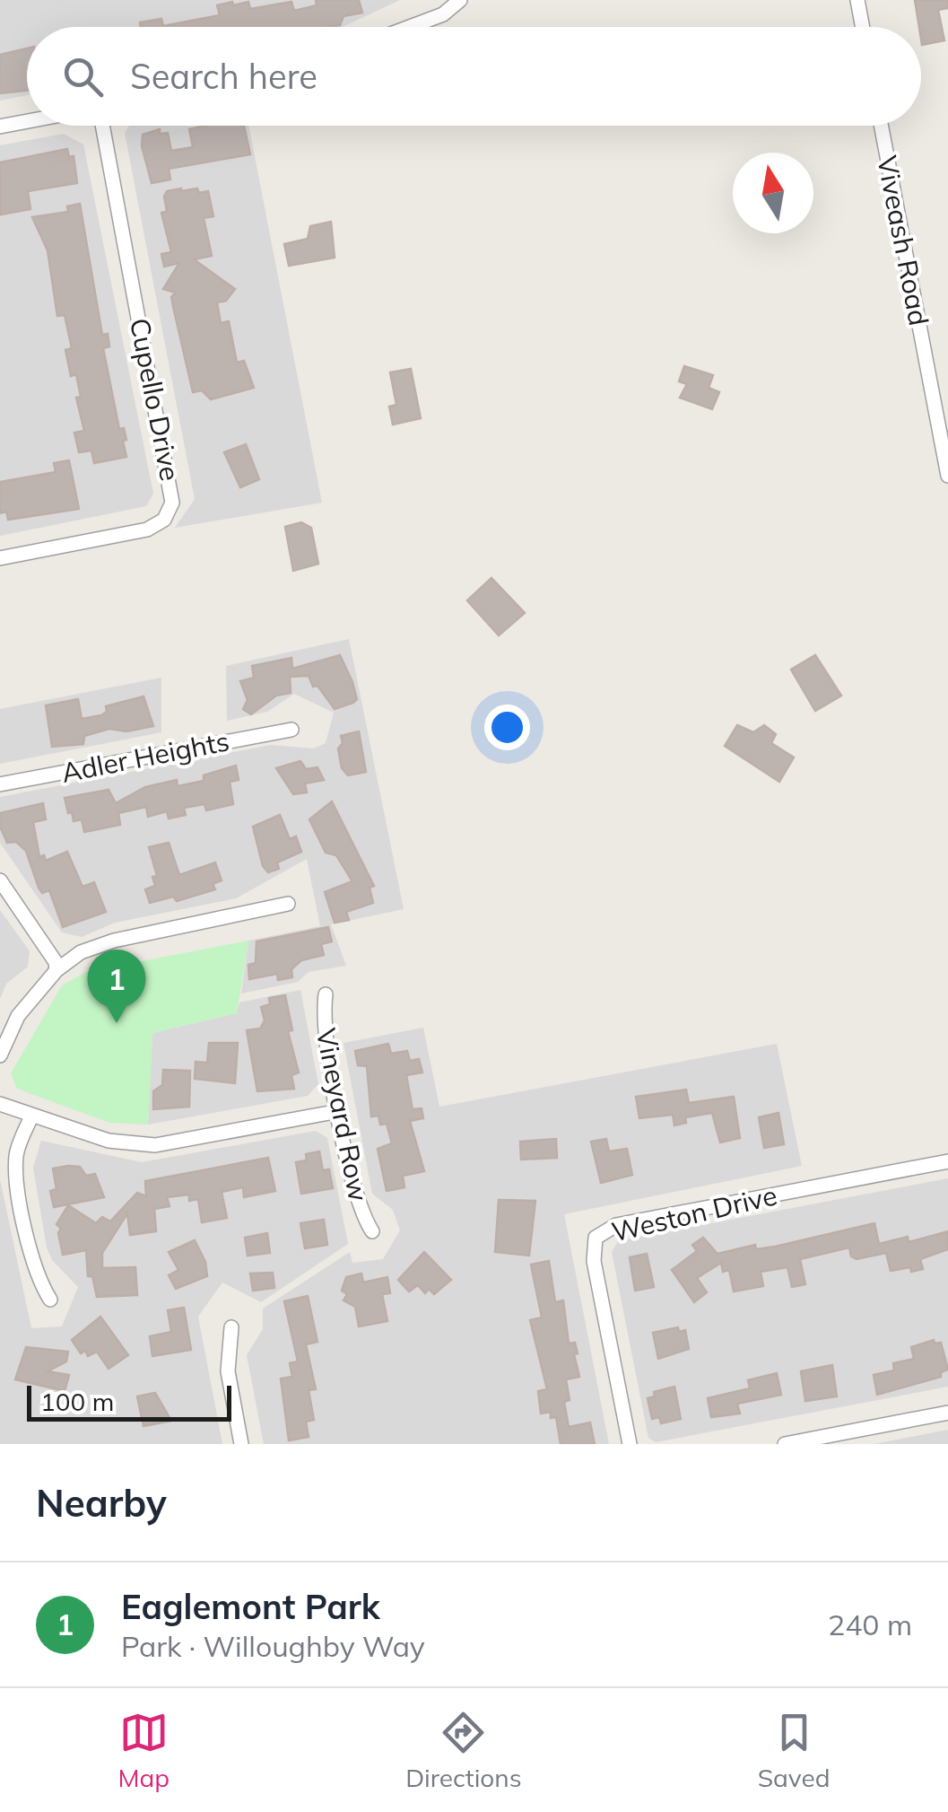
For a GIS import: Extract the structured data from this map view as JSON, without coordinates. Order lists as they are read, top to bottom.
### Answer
{
  "streets": {
    "street": [
      "Viveash Road",
      "Cupello Drive",
      "Adler Heights",
      "Vineyard Row",
      "Weston Drive"
    ]
  },
  "scale_bar": "100 m",
  "north": "top",
  "page": {
    "search": "Search here",
    "pins": "1",
    "scale": "100 m",
    "heading": "Nearby",
    "list": [
      {
        "mark": "1",
        "name": "Eaglemont Park",
        "note": "Park · Willoughby Way",
        "value": "240 m"
      }
    ],
    "nav": ["Map", "Directions", "Saved"]
  }
}
